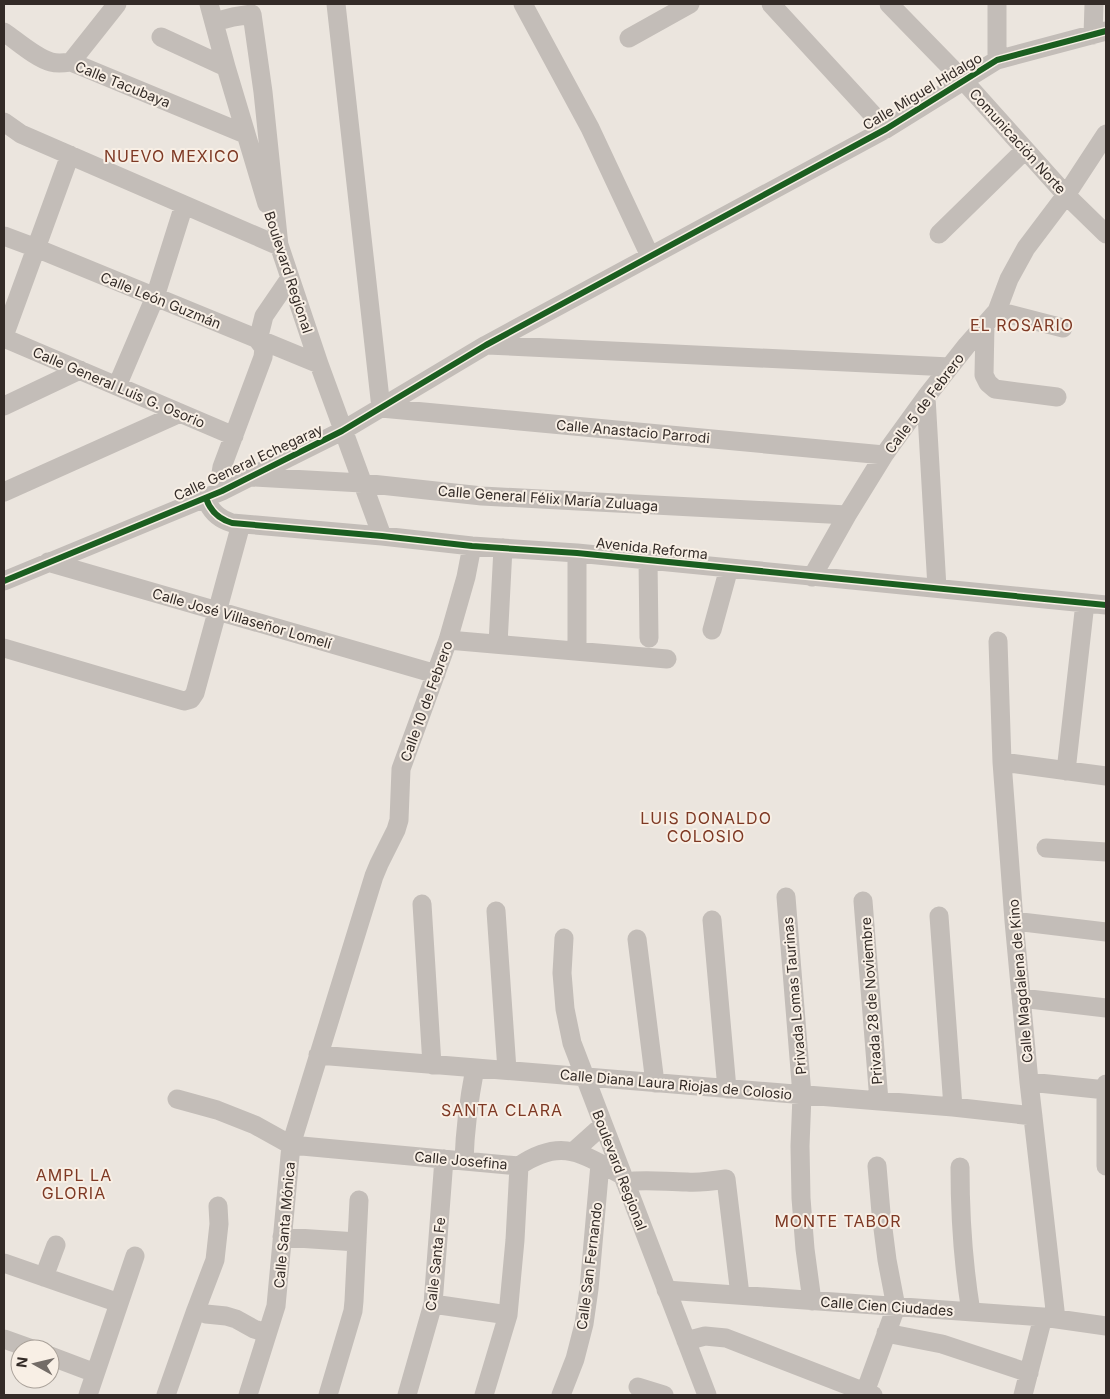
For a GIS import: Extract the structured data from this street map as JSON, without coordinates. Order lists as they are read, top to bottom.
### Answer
{
  "streets": {
    "street": [
      "Calle Tacubaya",
      "Calle Miguel Hidalgo",
      "Comunicación Norte",
      "Boulevard Regional",
      "Calle León Guzmán",
      "Calle General Luis G. Osorio",
      "Calle 5 de Febrero",
      "Calle Anastacio Parrodi",
      "Calle General Echegaray",
      "Calle General Félix María Zuluaga",
      "Avenida Reforma",
      "Calle José Villaseñor Lomelí",
      "Calle 10 de Febrero",
      "Calle Magdalena de Kino",
      "Privada Lomas Taurinas",
      "Privada 28 de Noviembre",
      "Calle Diana Laura Riojas de Colosio",
      "Calle Josefina",
      "Calle Santa Mónica",
      "Calle Santa Fe",
      "Calle San Fernando",
      "Calle Cien Ciudades"
    ]
  },
  "crossings": [
    ["Calle Tacubaya", "Boulevard Regional"],
    ["Calle Miguel Hidalgo", "Comunicación Norte"],
    ["Calle Miguel Hidalgo", "Calle General Echegaray"],
    ["Comunicación Norte", "Calle 5 de Febrero"],
    ["Boulevard Regional", "Calle León Guzmán"],
    ["Boulevard Regional", "Calle General Echegaray"],
    ["Boulevard Regional", "Calle General Félix María Zuluaga"],
    ["Boulevard Regional", "Avenida Reforma"],
    ["Boulevard Regional", "Calle Diana Laura Riojas de Colosio"],
    ["Boulevard Regional", "Calle Josefina"],
    ["Boulevard Regional", "Calle Cien Ciudades"],
    ["Calle 5 de Febrero", "Calle Anastacio Parrodi"],
    ["Calle 5 de Febrero", "Calle General Félix María Zuluaga"],
    ["Calle 5 de Febrero", "Avenida Reforma"],
    ["Calle Anastacio Parrodi", "Calle General Echegaray"],
    ["Calle General Echegaray", "Calle General Félix María Zuluaga"],
    ["Calle General Echegaray", "Avenida Reforma"],
    ["Calle General Echegaray", "Calle José Villaseñor Lomelí"],
    ["Avenida Reforma", "Calle 10 de Febrero"],
    ["Calle José Villaseñor Lomelí", "Calle 10 de Febrero"],
    ["Calle 10 de Febrero", "Calle Diana Laura Riojas de Colosio"],
    ["Calle 10 de Febrero", "Calle Santa Mónica"],
    ["Calle Magdalena de Kino", "Calle Diana Laura Riojas de Colosio"],
    ["Calle Magdalena de Kino", "Calle Cien Ciudades"],
    ["Privada Lomas Taurinas", "Calle Diana Laura Riojas de Colosio"],
    ["Privada Lomas Taurinas", "Calle Cien Ciudades"],
    ["Privada 28 de Noviembre", "Calle Diana Laura Riojas de Colosio"],
    ["Calle Diana Laura Riojas de Colosio", "Calle Santa Mónica"],
    ["Calle Josefina", "Calle Santa Mónica"],
    ["Calle Josefina", "Calle Santa Fe"],
    ["Calle Josefina", "Calle San Fernando"]
  ],
  "districts": [
    "NUEVO MEXICO",
    "EL ROSARIO",
    "LUIS DONALDO COLOSIO",
    "SANTA CLARA",
    "AMPL LA GLORIA",
    "MONTE TABOR"
  ],
  "north": "left"
}
